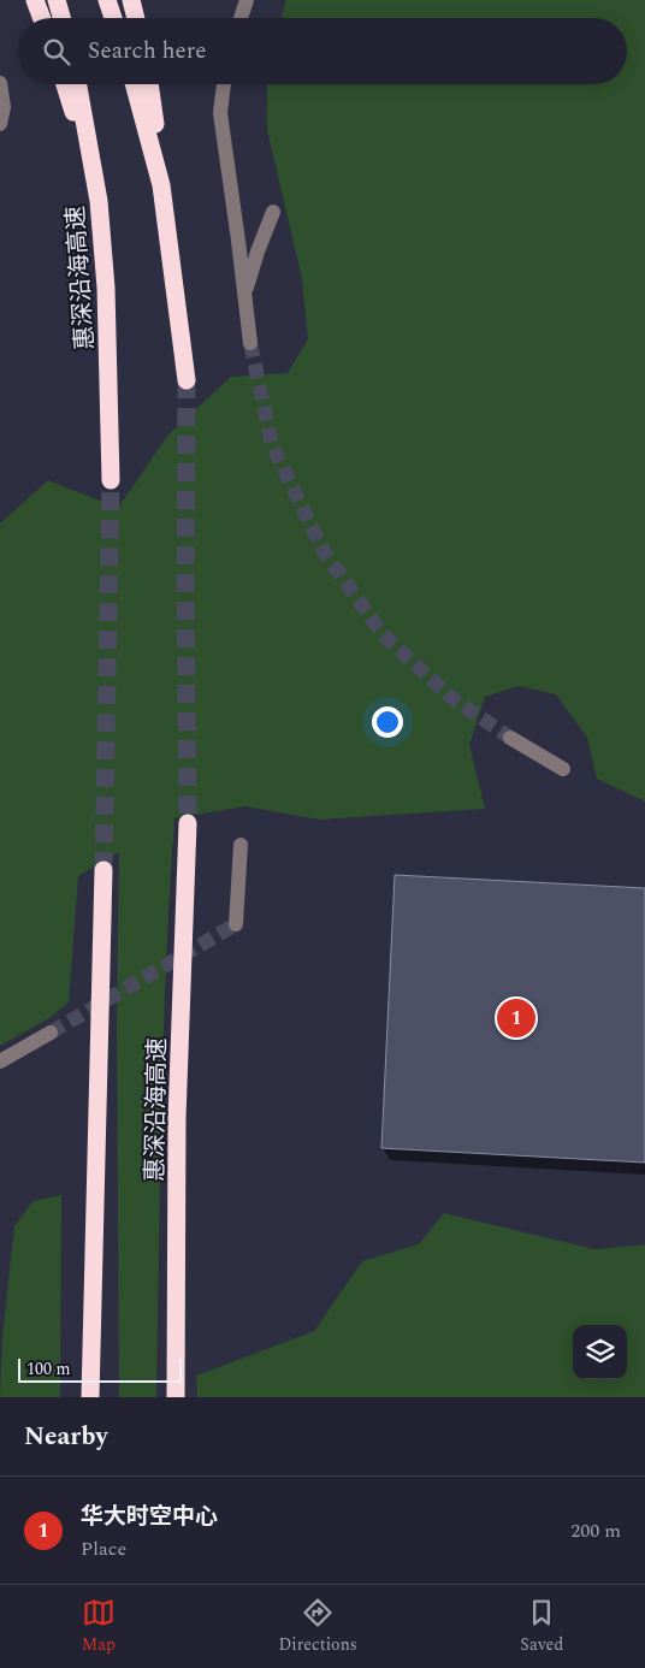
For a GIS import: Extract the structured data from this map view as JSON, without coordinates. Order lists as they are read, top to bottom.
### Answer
{
  "streets": {
    "highway": ["惠深沿海高速"]
  },
  "scale_bar": "100 m",
  "page": {
    "search": "Search here",
    "pins": "1",
    "scale": "100 m",
    "heading": "Nearby",
    "list": [
      {
        "mark": "1",
        "name": "华大时空中心",
        "note": "Place",
        "value": "200 m"
      }
    ],
    "nav": ["Map", "Directions", "Saved"]
  }
}
